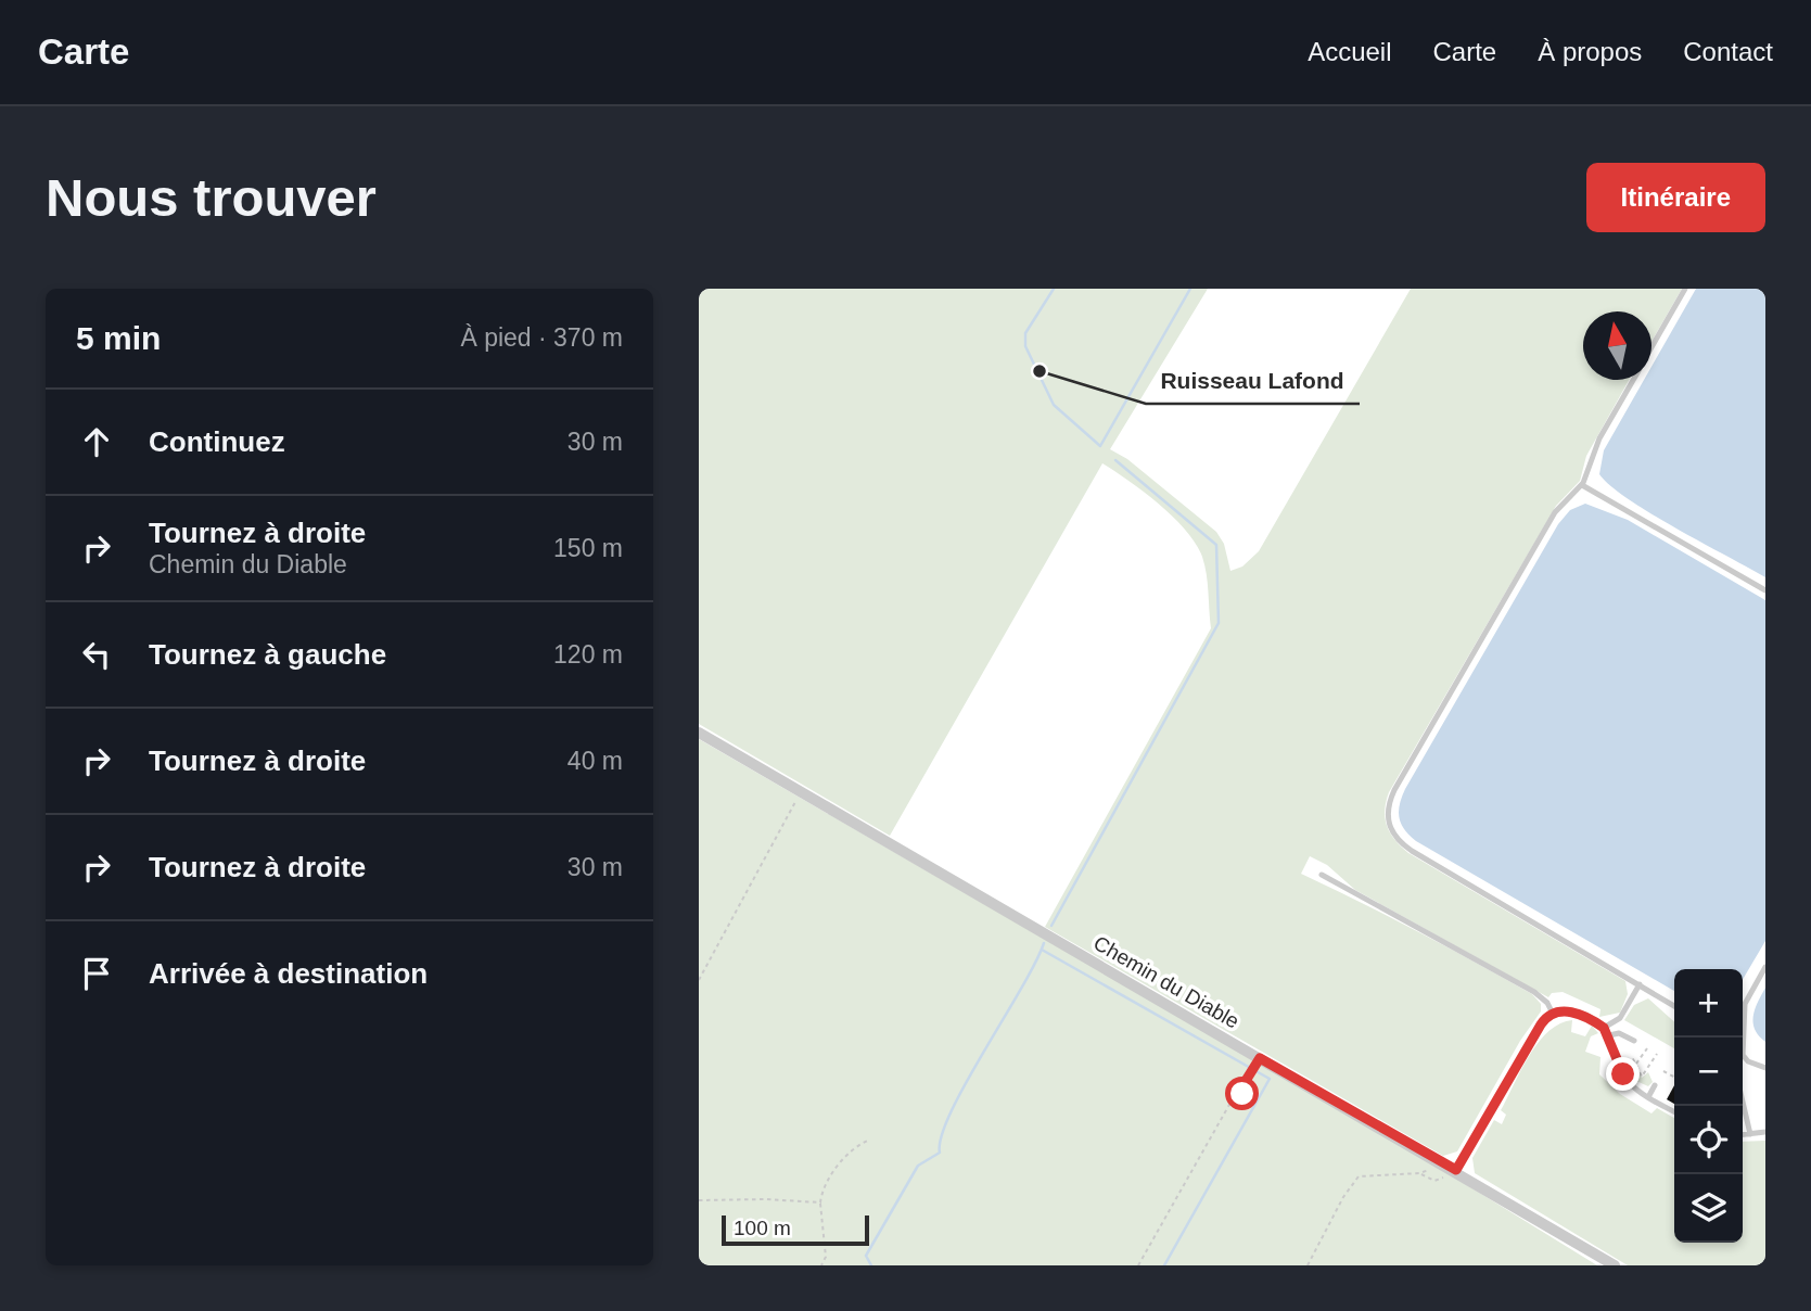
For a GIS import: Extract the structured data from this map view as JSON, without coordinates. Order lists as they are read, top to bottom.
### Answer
{
  "streets": {
    "street": ["Chemin du Diable"]
  },
  "places": ["Ruisseau Lafond"],
  "scale_bar": "100 m",
  "north": "top",
  "page": {
    "header": "Carte",
    "nav": [
      "Accueil",
      "Carte",
      "À propos",
      "Contact"
    ],
    "buttons": "Itinéraire",
    "title": "Nous trouver",
    "heading": ["5 min", "À pied · 370 m"],
    "list": [
      ["Continuez", "30 m"],
      ["Tournez à droite", "Chemin du Diable", "150 m"],
      ["Tournez à gauche", "120 m"],
      ["Tournez à droite", "40 m"],
      ["Tournez à droite", "30 m"],
      "Arrivée à destination"
    ],
    "map_buttons": ["+", "−"],
    "scale": "100 m"
  }
}
